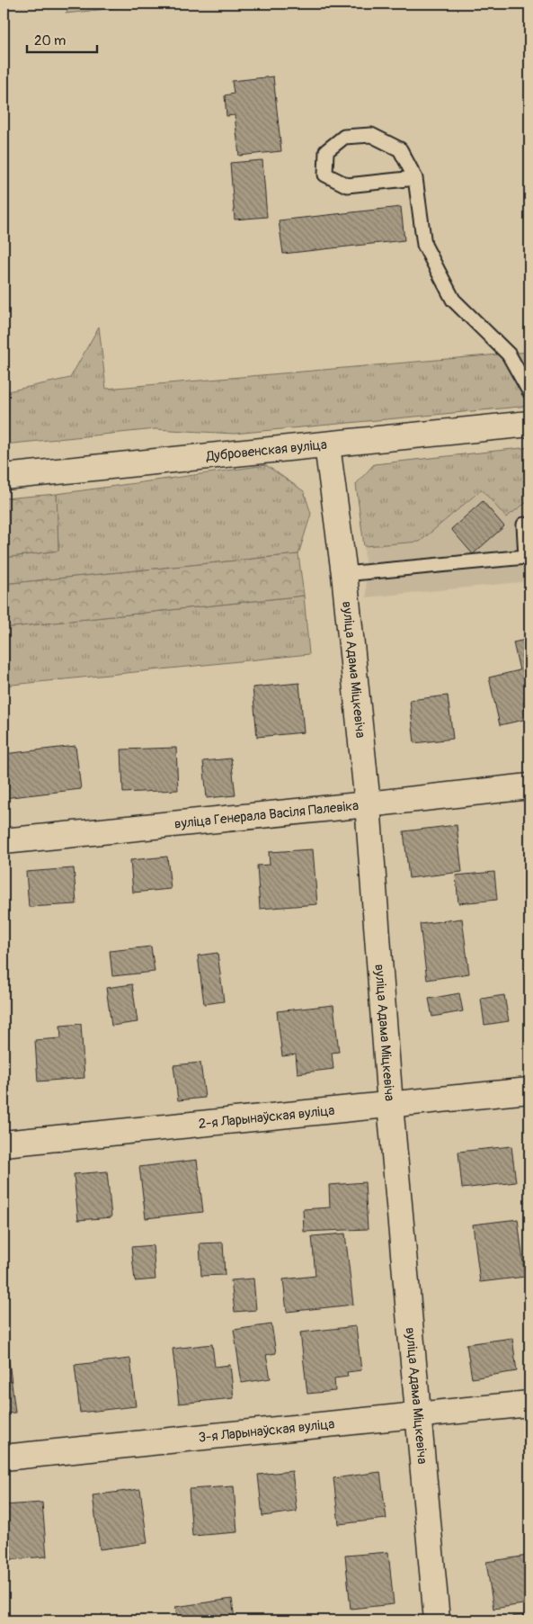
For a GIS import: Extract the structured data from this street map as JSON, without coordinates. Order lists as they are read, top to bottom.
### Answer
{
  "streets": {
    "street": [
      "Дубровенская вуліца",
      "вуліца Адама Міцкевіча",
      "вуліца Генерала Васіля Палевіка",
      "2-я Ларынаўская вуліца",
      "3-я Ларынаўская вуліца"
    ]
  },
  "crossings": [
    ["Дубровенская вуліца", "вуліца Адама Міцкевіча"],
    ["вуліца Адама Міцкевіча", "вуліца Генерала Васіля Палевіка"],
    ["вуліца Адама Міцкевіча", "2-я Ларынаўская вуліца"],
    ["вуліца Адама Міцкевіча", "3-я Ларынаўская вуліца"]
  ],
  "scale_bar": "20 m"
}
